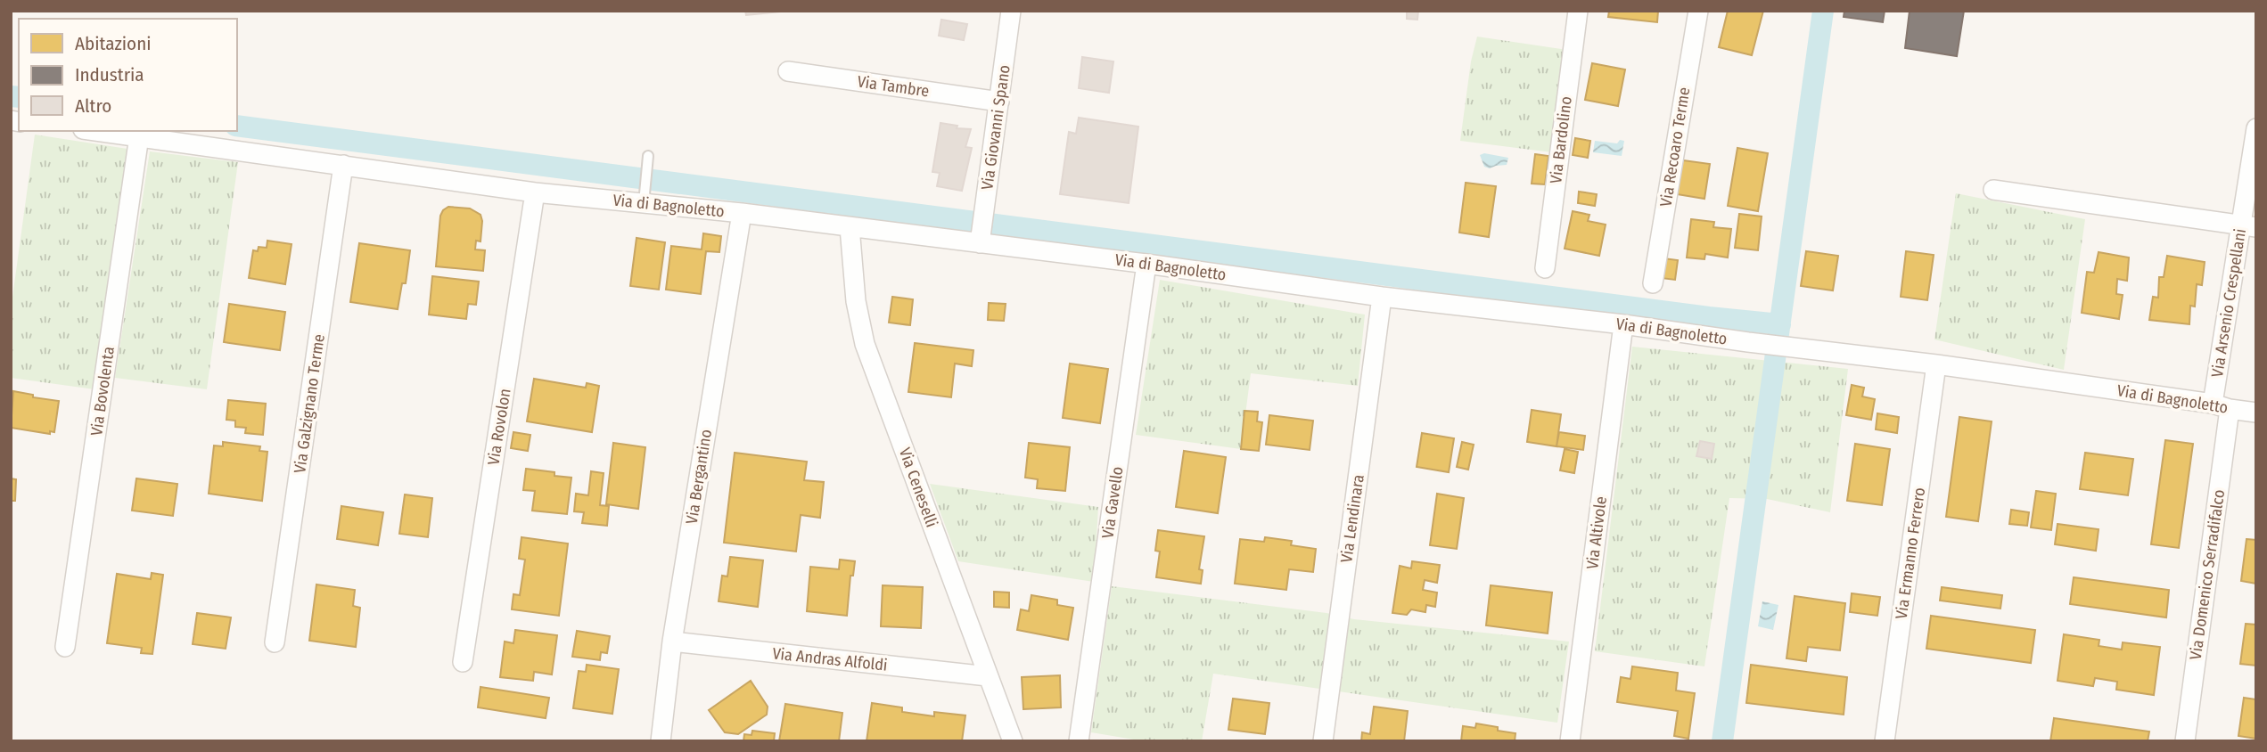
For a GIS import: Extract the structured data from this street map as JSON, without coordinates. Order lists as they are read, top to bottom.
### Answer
{
  "streets": {
    "street": [
      "Via Tambre",
      "Via Giovanni Spano",
      "Via Bardolino",
      "Via Recoaro Terme",
      "Via di Bagnoletto",
      "Via Arsenio Crespellani",
      "Via Bovolenta",
      "Via Galzignano Terme",
      "Via Rovolon",
      "Via Bergantino",
      "Via Ceneselli",
      "Via Gavello",
      "Via Lendinara",
      "Via Altivole",
      "Via Ermanno Ferrero",
      "Via Domenico Serradifalco",
      "Via Andras Alfoldi"
    ]
  },
  "crossings": [
    ["Via Tambre", "Via Giovanni Spano"],
    ["Via Giovanni Spano", "Via di Bagnoletto"],
    ["Via di Bagnoletto", "Via Arsenio Crespellani"],
    ["Via di Bagnoletto", "Via Bovolenta"],
    ["Via di Bagnoletto", "Via Galzignano Terme"],
    ["Via di Bagnoletto", "Via Rovolon"],
    ["Via di Bagnoletto", "Via Bergantino"],
    ["Via di Bagnoletto", "Via Ceneselli"],
    ["Via di Bagnoletto", "Via Gavello"],
    ["Via di Bagnoletto", "Via Lendinara"],
    ["Via di Bagnoletto", "Via Altivole"],
    ["Via di Bagnoletto", "Via Ermanno Ferrero"],
    ["Via di Bagnoletto", "Via Domenico Serradifalco"],
    ["Via Arsenio Crespellani", "Via Domenico Serradifalco"],
    ["Via Bergantino", "Via Andras Alfoldi"],
    ["Via Ceneselli", "Via Andras Alfoldi"]
  ],
  "legend": ["Abitazioni", "Industria", "Altro"]
}
